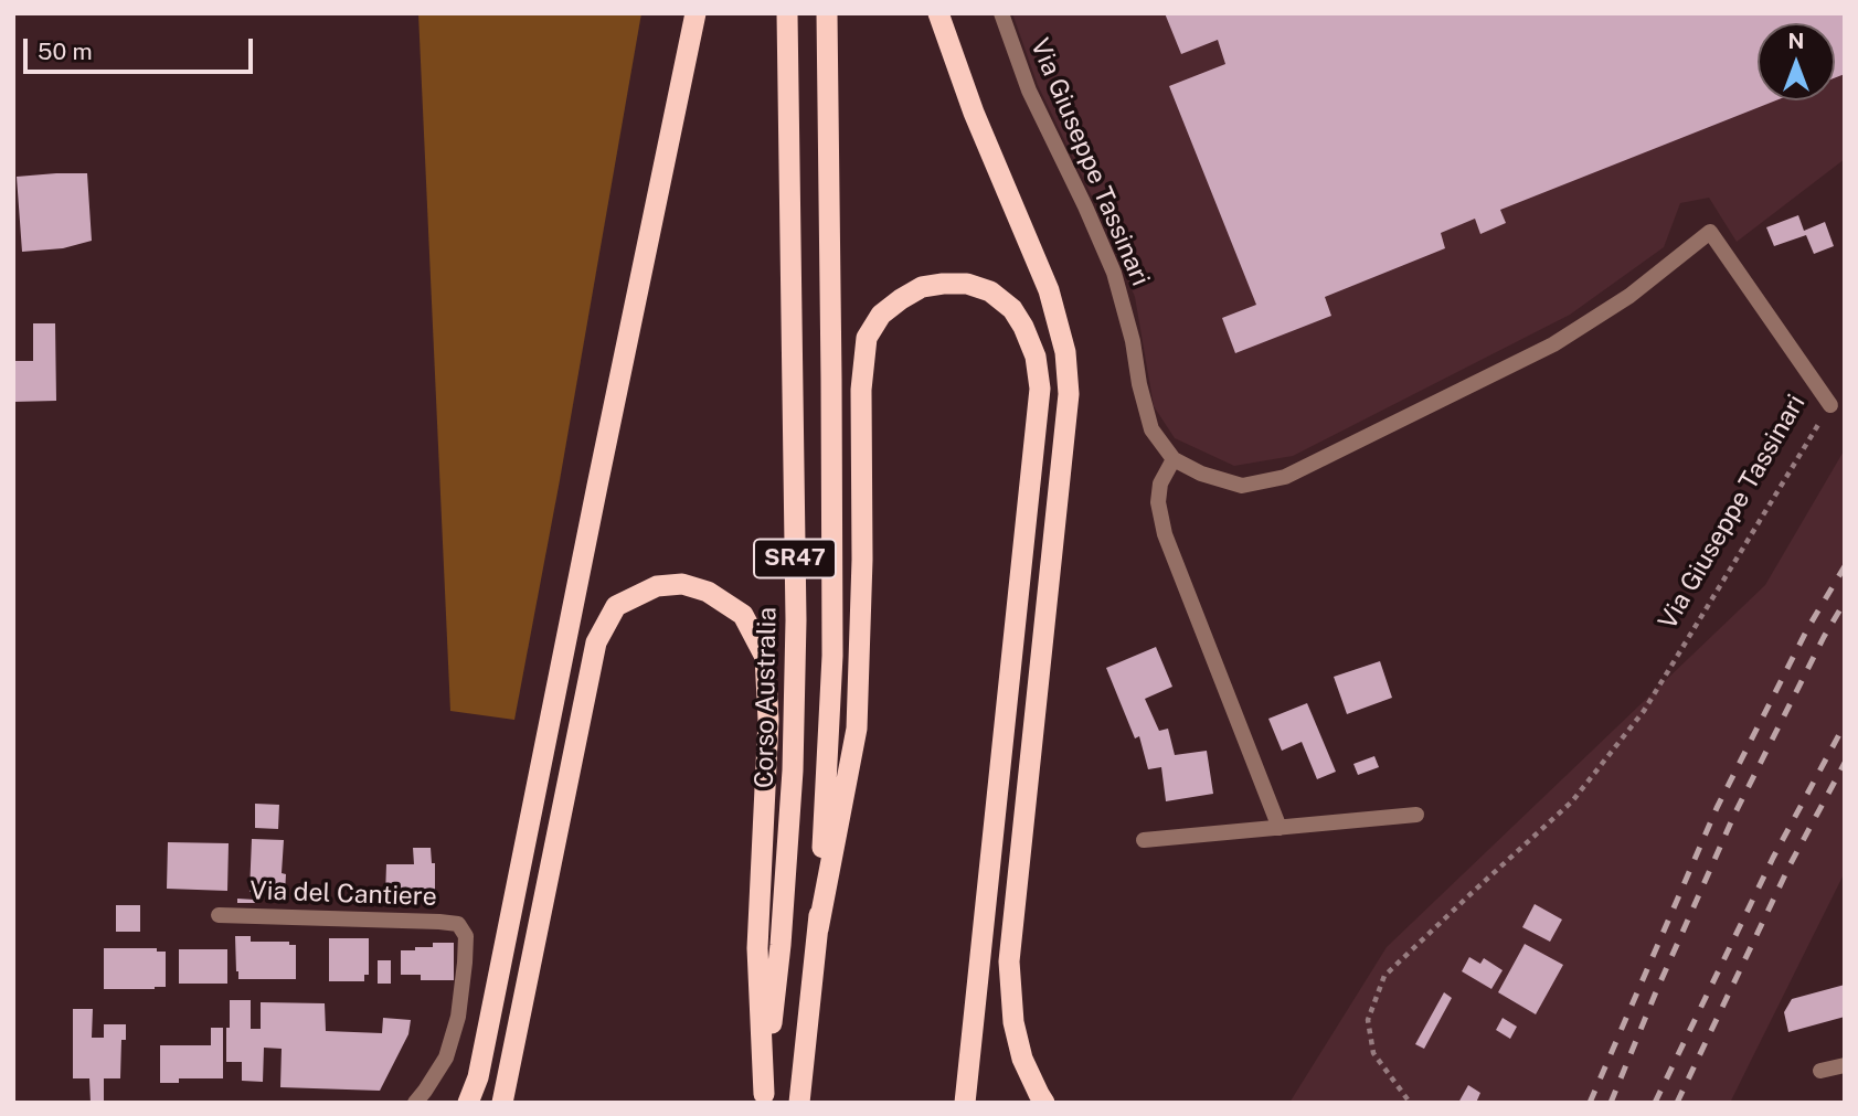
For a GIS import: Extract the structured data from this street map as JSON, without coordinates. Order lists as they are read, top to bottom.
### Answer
{
  "streets": {
    "highway": ["SR47", "Corso Australia"],
    "street": ["Via Giuseppe Tassinari", "Via del Cantiere"]
  },
  "scale_bar": "50 m",
  "north": "top"
}
